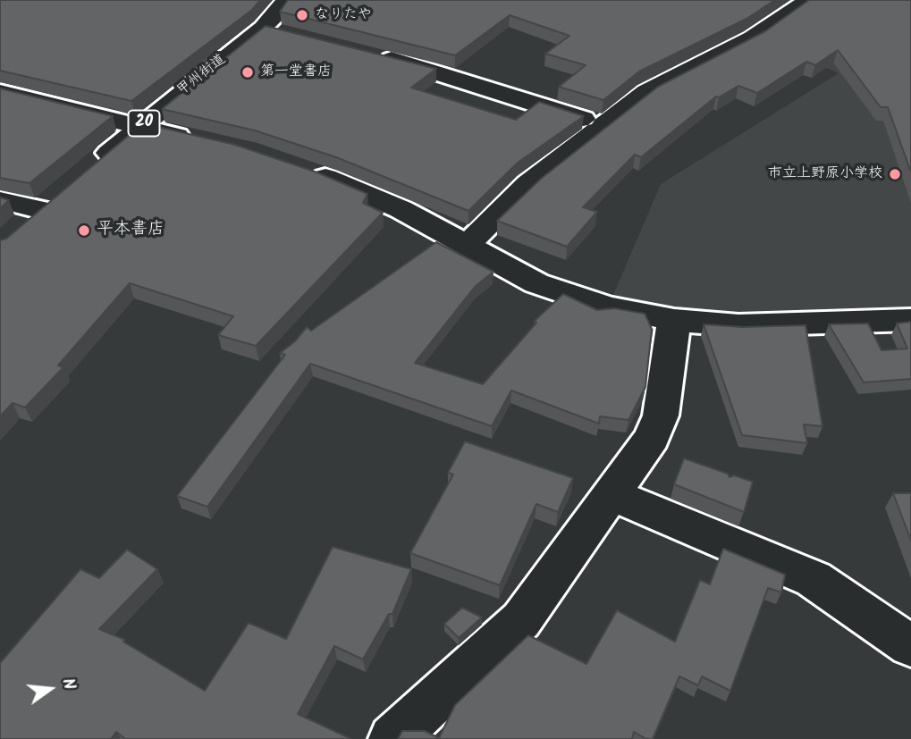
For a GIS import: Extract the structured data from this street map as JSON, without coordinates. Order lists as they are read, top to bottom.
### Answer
{
  "streets": {
    "main road": ["甲州街道", "20"]
  },
  "places": [
    "なりたや",
    "第一堂書店",
    "市立上野原小学校",
    "平本書店"
  ],
  "north": "right"
}
